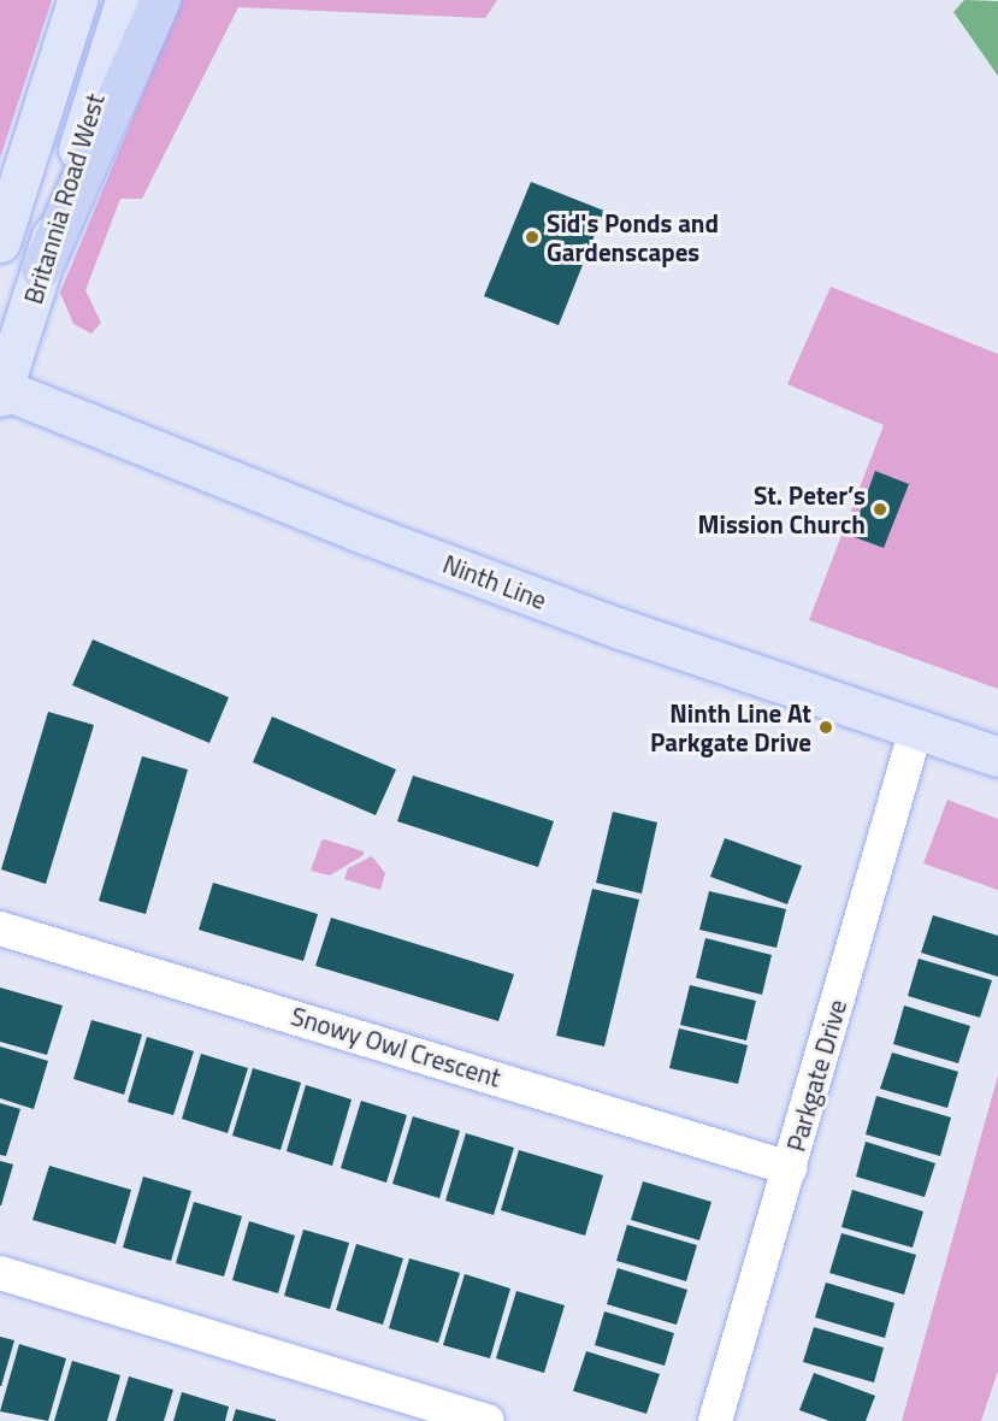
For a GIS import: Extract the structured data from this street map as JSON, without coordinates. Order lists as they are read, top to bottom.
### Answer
{
  "streets": {
    "main road": ["Britannia Road West", "Ninth Line"],
    "street": ["Snowy Owl Crescent", "Parkgate Drive"]
  },
  "crossings": [
    ["Britannia Road West", "Ninth Line"],
    ["Ninth Line", "Parkgate Drive"],
    ["Snowy Owl Crescent", "Parkgate Drive"]
  ],
  "places": ["Sid's Ponds and Gardenscapes", "St. Peter’s Mission Church", "Ninth Line At Parkgate Drive"]
}
